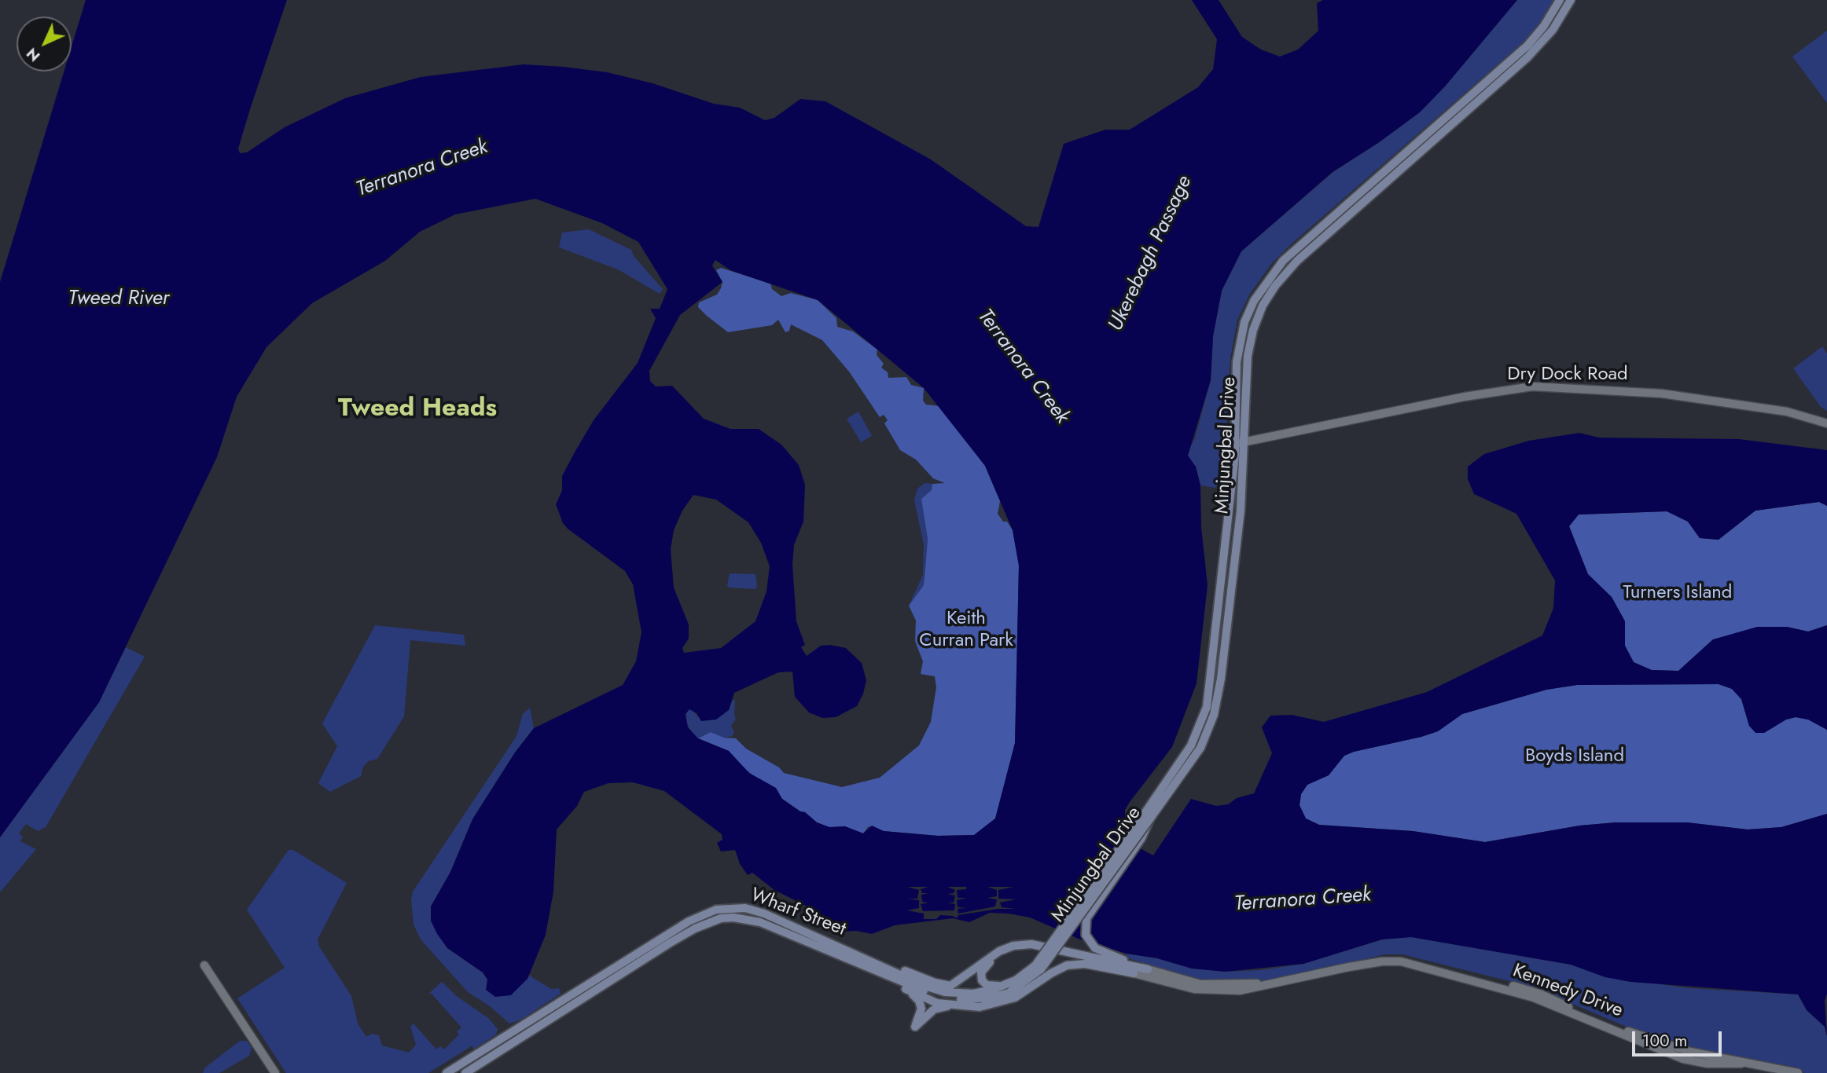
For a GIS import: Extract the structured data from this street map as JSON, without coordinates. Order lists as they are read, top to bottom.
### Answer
{
  "streets": {
    "main road": ["Minjungbal Drive", "Wharf Street"],
    "street": ["Dry Dock Road", "Kennedy Drive"]
  },
  "crossings": [
    ["Dry Dock Road", "Minjungbal Drive"],
    ["Minjungbal Drive", "Wharf Street"]
  ],
  "districts": ["Tweed Heads"],
  "water": ["Terranora Creek", "Ukerebagh Passage", "Tweed River"],
  "parks": ["Turners Island", "Keith Curran Park", "Boyds Island"],
  "scale_bar": "100 m",
  "north": "bottom left"
}
